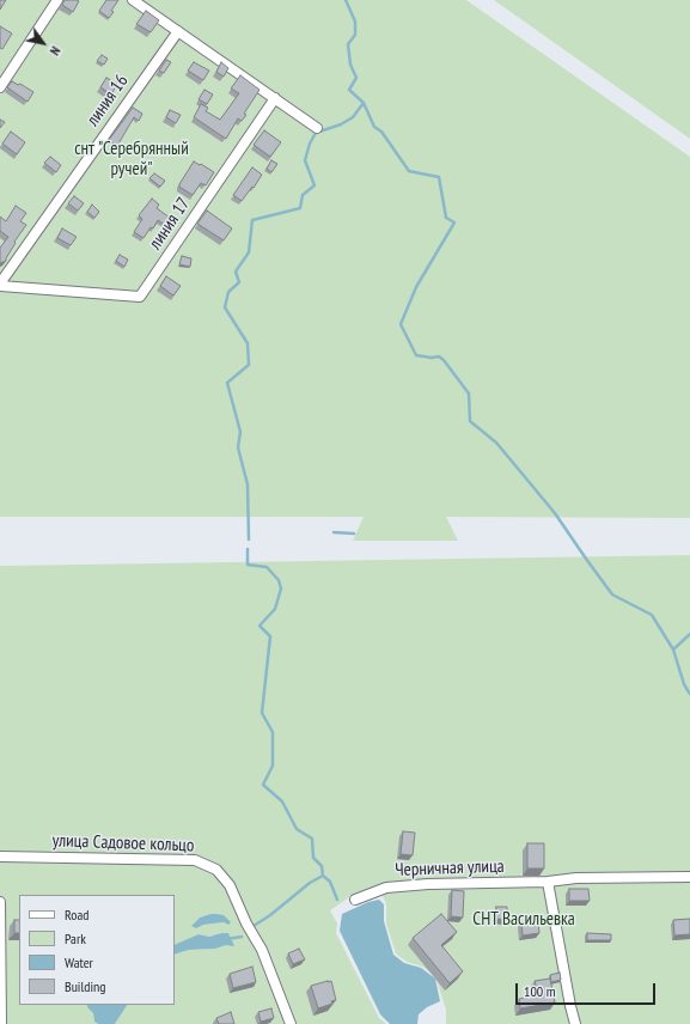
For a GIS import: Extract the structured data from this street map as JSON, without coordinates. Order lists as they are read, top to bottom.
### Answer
{
  "streets": {
    "street": [
      "линия 16",
      "линия 17",
      "улица Садовое кольцо",
      "Черничная улица"
    ]
  },
  "crossings": [
    ["линия 16", "линия 17"]
  ],
  "parks": ["снт \"Серебрянный ручей\"", "СНТ Васильевка"],
  "legend": [
    "Road",
    "Park",
    "Water",
    "Building"
  ],
  "scale_bar": "100 m",
  "north": "bottom right"
}
